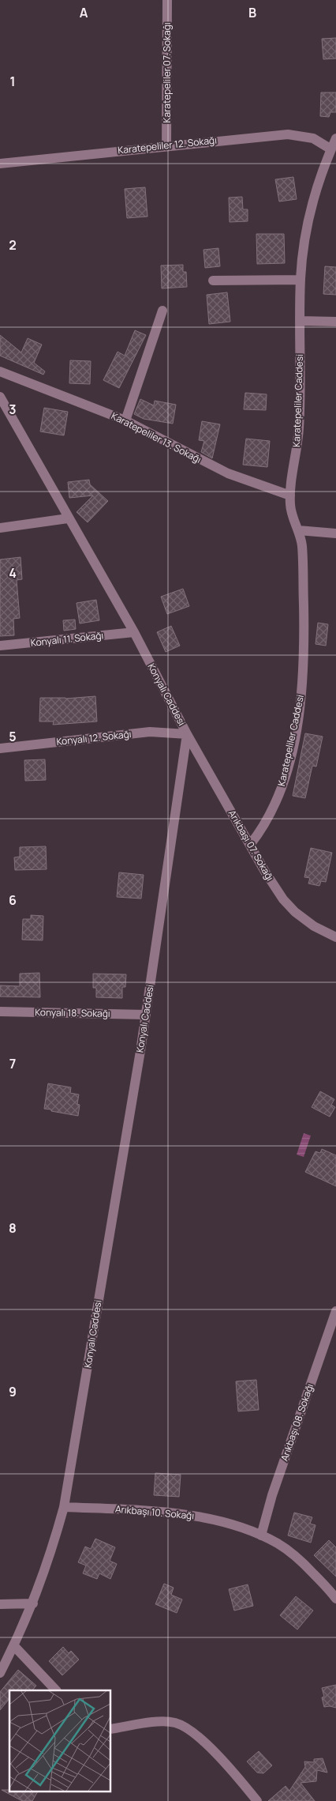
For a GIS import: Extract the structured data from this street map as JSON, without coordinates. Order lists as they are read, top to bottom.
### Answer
{
  "streets": {
    "street": [
      "Karatepeliler 07. Sokağı",
      "Karatepeliler 12. Sokağı",
      "Karatepeliler Caddesi",
      "Karatepeliler 13. Sokağı",
      "Konyalı 11. Sokağı",
      "Konyalı Caddesi",
      "Konyalı 12. Sokağı",
      "Arıkbaşı 07. Sokağı",
      "Konyalı 18. Sokağı",
      "Arıkbaşı 08. Sokağı",
      "Arıkbaşı 10. Sokağı"
    ]
  },
  "crossings": [
    ["Karatepeliler 07. Sokağı", "Karatepeliler 12. Sokağı"],
    ["Karatepeliler 12. Sokağı", "Karatepeliler Caddesi"],
    ["Karatepeliler Caddesi", "Karatepeliler 13. Sokağı"],
    ["Karatepeliler Caddesi", "Arıkbaşı 07. Sokağı"],
    ["Konyalı 11. Sokağı", "Konyalı Caddesi"],
    ["Konyalı Caddesi", "Konyalı 12. Sokağı"],
    ["Konyalı Caddesi", "Arıkbaşı 07. Sokağı"],
    ["Konyalı Caddesi", "Konyalı 18. Sokağı"],
    ["Konyalı Caddesi", "Arıkbaşı 10. Sokağı"],
    ["Konyalı 12. Sokağı", "Arıkbaşı 07. Sokağı"],
    ["Arıkbaşı 08. Sokağı", "Arıkbaşı 10. Sokağı"]
  ],
  "grid": {
    "columns": ["A", "B"],
    "rows": [
      "1",
      "2",
      "3",
      "4",
      "5",
      "6",
      "7",
      "8",
      "9"
    ]
  }
}
